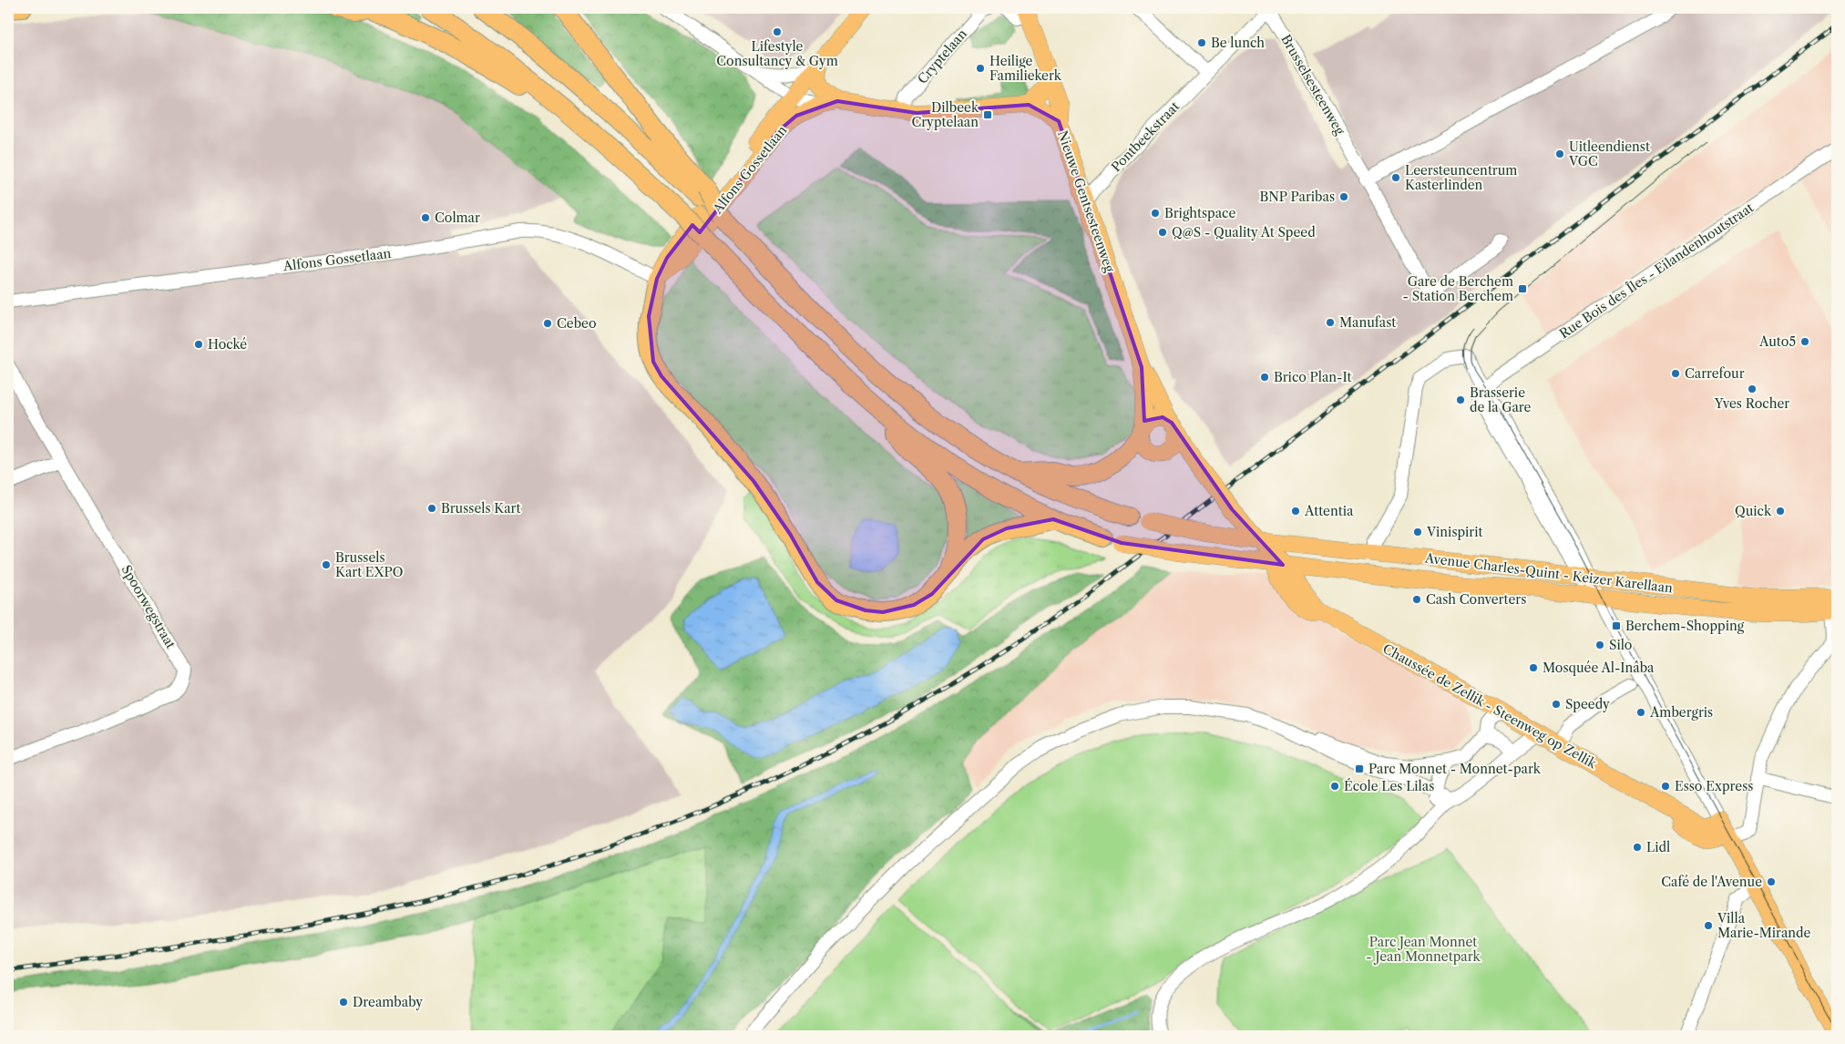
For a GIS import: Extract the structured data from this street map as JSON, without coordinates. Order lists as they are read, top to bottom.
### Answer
{
  "streets": {
    "main road": [
      "Alfons Gossetlaan",
      "Nieuwe Gentsesteenweg",
      "Avenue Charles-Quint - Keizer Karellaan",
      "Chaussée de Zellik - Steenweg op Zellik"
    ],
    "street": [
      "Cryptelaan",
      "Brusselsesteenweg",
      "Pontbeekstraat",
      "Rue Bois des Îles - Eilandenhoutstraat",
      "Spoorwegstraat"
    ]
  },
  "crossings": [
    ["Cryptelaan", "Alfons Gossetlaan"],
    ["Brusselsesteenweg", "Pontbeekstraat"],
    ["Pontbeekstraat", "Nieuwe Gentsesteenweg"],
    ["Avenue Charles-Quint - Keizer Karellaan", "Chaussée de Zellik - Steenweg op Zellik"]
  ],
  "parks": ["Parc Jean Monnet - Jean Monnetpark"],
  "places": {
    "other": [
      "Lifestyle Consultancy & Gym",
      "Be lunch",
      "Heilige Familiekerk",
      "Uitleendienst VGC",
      "Leersteuncentrum Kasterlinden",
      "BNP Paribas",
      "Brightspace",
      "Colmar",
      "Q@S - Quality At Speed",
      "Manufast",
      "Cebeo",
      "Auto5",
      "Hocké",
      "Carrefour",
      "Brico Plan-It",
      "Yves Rocher",
      "Brasserie de la Gare",
      "Brussels Kart",
      "Attentia",
      "Quick",
      "Vinispirit",
      "Brussels Kart EXPO",
      "Cash Converters",
      "Silo",
      "Mosquée Al-Inâba",
      "Speedy",
      "Ambergris",
      "École Les Lilas",
      "Esso Express",
      "Lidl",
      "Café de l'Avenue",
      "Villa Marie-Mirande",
      "Dreambaby"
    ],
    "transit": [
      "Dilbeek Cryptelaan",
      "Gare de Berchem - Station Berchem",
      "Berchem-Shopping",
      "Parc Monnet - Monnet-park"
    ]
  }
}
